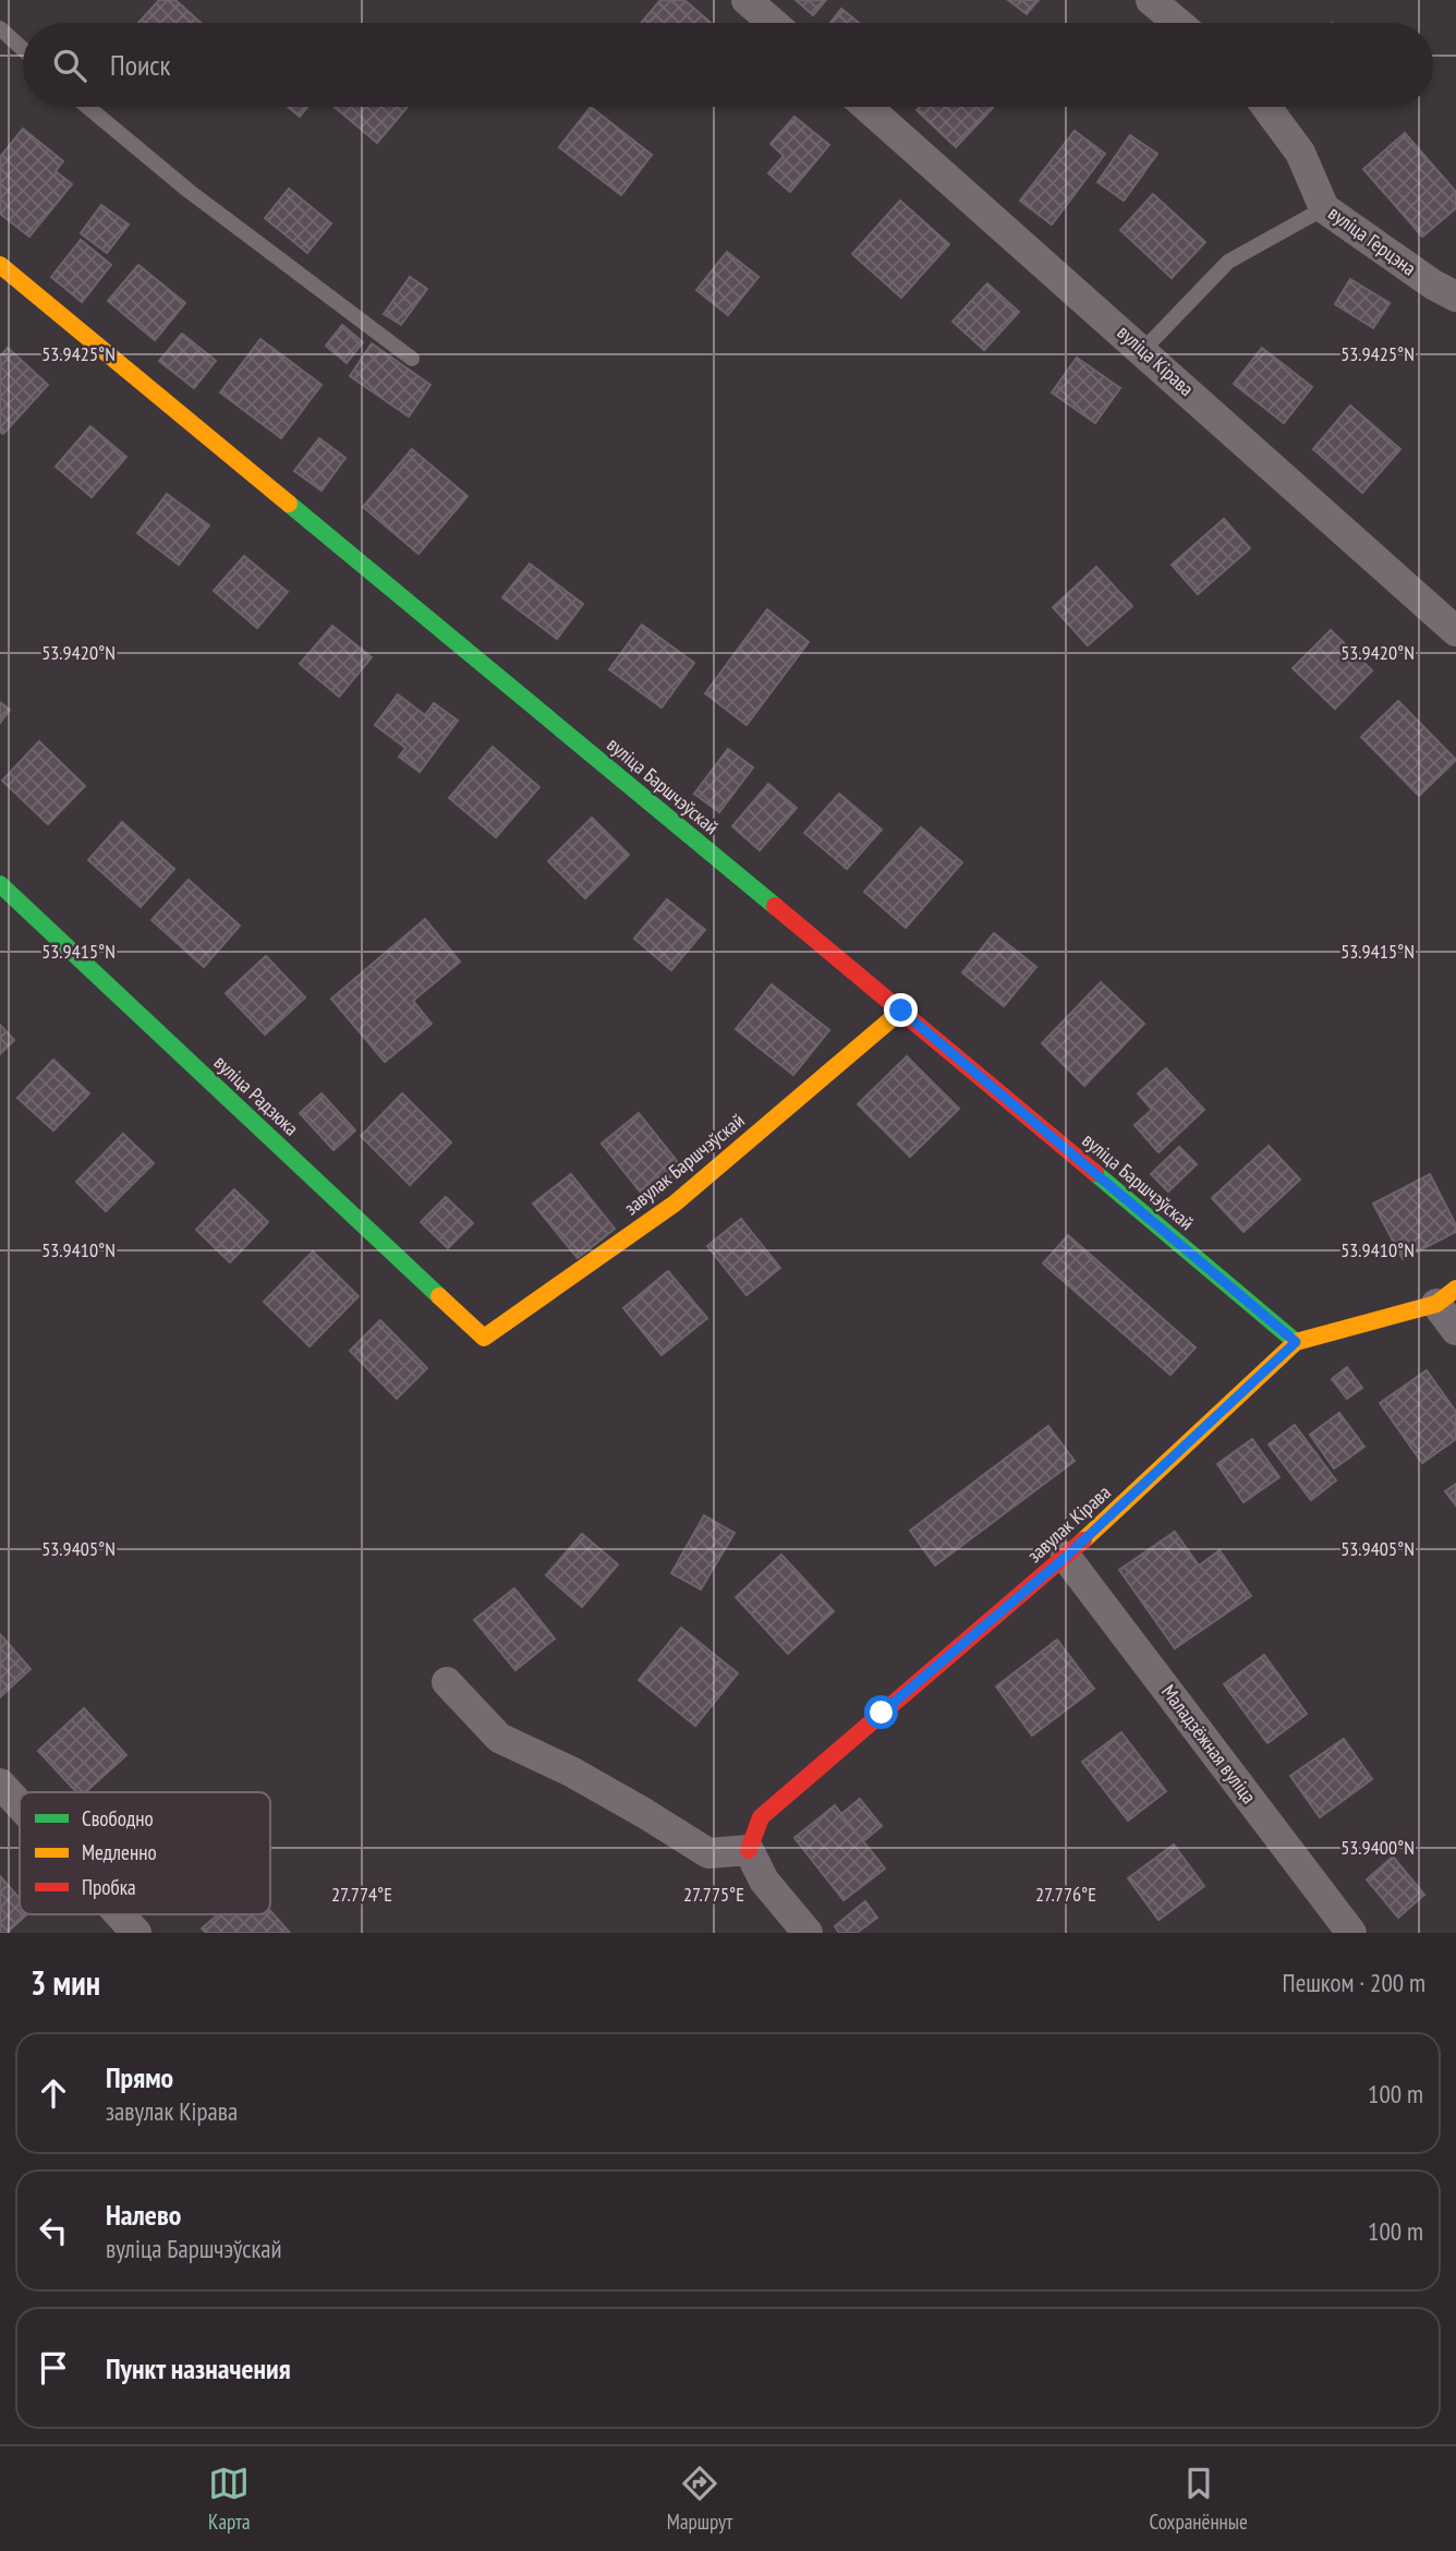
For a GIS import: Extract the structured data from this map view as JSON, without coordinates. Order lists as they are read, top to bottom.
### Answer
{
  "streets": {
    "street": [
      "вуліца Герцэна",
      "вуліца Кірава",
      "вуліца Баршчэўскай",
      "вуліца Радзюка",
      "завулак Баршчэўскай",
      "завулак Кірава",
      "Маладзёжная вуліца"
    ]
  },
  "crossings": [
    ["вуліца Баршчэўскай", "завулак Баршчэўскай"],
    ["вуліца Баршчэўскай", "завулак Кірава"],
    ["вуліца Радзюка", "завулак Баршчэўскай"],
    ["завулак Кірава", "Маладзёжная вуліца"]
  ],
  "legend": ["Свободно", "Медленно", "Пробка"],
  "page": {
    "search": "Поиск",
    "heading": ["3 мин", "Пешком · 200 m"],
    "list": [
      ["Прямо", "завулак Кірава", "100 m"],
      ["Налево", "вуліца Баршчэўскай", "100 m"],
      "Пункт назначения"
    ],
    "nav": ["Карта", "Маршрут", "Сохранённые"]
  },
  "coordinates": [
    "53.9425°N",
    "53.9420°N",
    "53.9415°N",
    "53.9410°N",
    "53.9405°N",
    "53.9400°N",
    "27.774°E",
    "27.775°E",
    "27.776°E"
  ]
}
